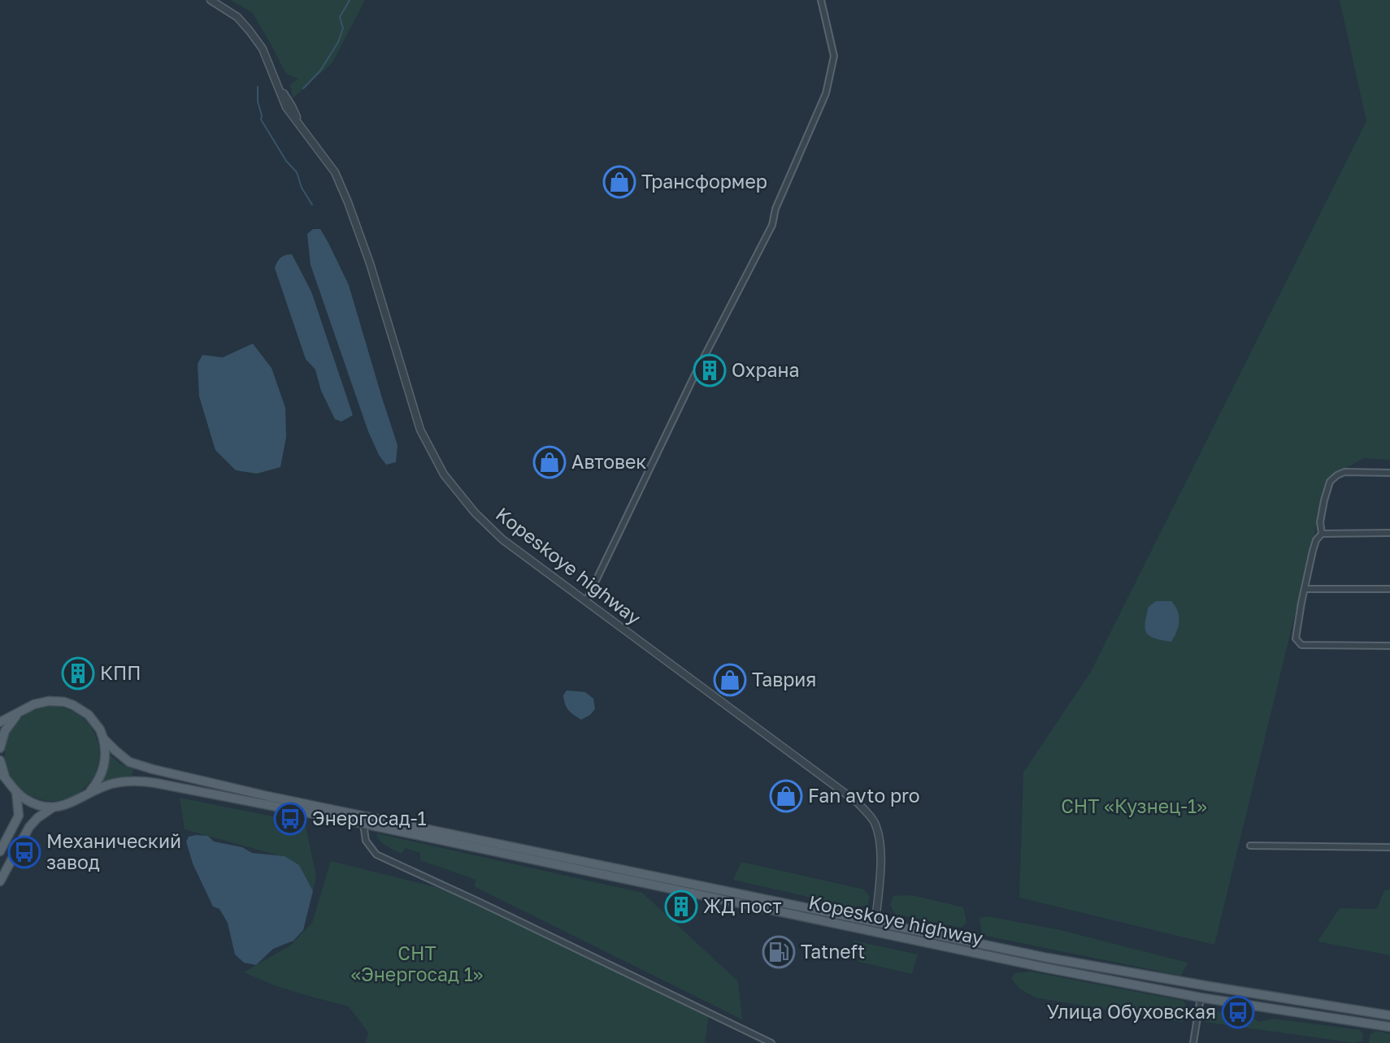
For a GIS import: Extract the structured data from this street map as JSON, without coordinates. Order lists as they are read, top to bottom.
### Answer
{
  "streets": {
    "main road": ["Kopeskoye highway"]
  },
  "parks": ["СНТ «Кузнец-1»", "СНТ «Энергосад 1»"],
  "places": {
    "shop": [
      "Трансформер",
      "Автовек",
      "Таврия",
      "Fan avto pro"
    ],
    "building": ["Охрана", "КПП", "ЖД пост"],
    "bus stop": ["Энергосад-1", "Механический завод", "Улица Обуховская"],
    "fuel station": ["Tatneft"]
  }
}
